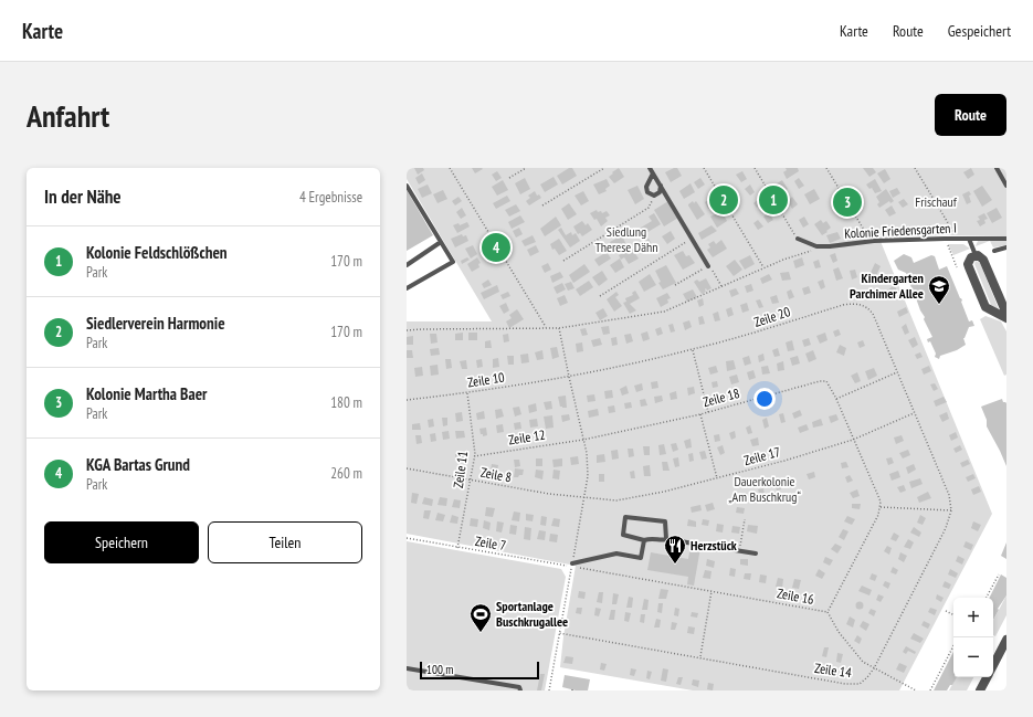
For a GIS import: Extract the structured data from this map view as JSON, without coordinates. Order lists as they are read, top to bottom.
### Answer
{
  "streets": {
    "lane": ["Kolonie Friedensgarten I"],
    "path": [
      "Zeile 20",
      "Zeile 10",
      "Zeile 18",
      "Zeile 12",
      "Zeile 17",
      "Zeile 11",
      "Zeile 8",
      "Zeile 7",
      "Zeile 16",
      "Zeile 14"
    ]
  },
  "crossings": [
    ["Zeile 20", "Zeile 10"],
    ["Zeile 20", "Zeile 17"],
    ["Zeile 10", "Zeile 11"],
    ["Zeile 18", "Zeile 12"],
    ["Zeile 18", "Zeile 17"],
    ["Zeile 12", "Zeile 11"],
    ["Zeile 17", "Zeile 8"],
    ["Zeile 11", "Zeile 8"],
    ["Zeile 11", "Zeile 7"],
    ["Zeile 7", "Zeile 16"]
  ],
  "parks": ["Frischauf", "Siedlung Therese Dähn", "Dauerkolonie „Am Buschkrug“"],
  "places": {
    "school or university": ["Kindergarten Parchimer Allee"],
    "restaurant": ["Herzstück"],
    "sports": ["Sportanlage Buschkrugallee"]
  },
  "scale_bar": "100 m",
  "page": {
    "header": "Karte",
    "nav": ["Karte", "Route", "Gespeichert"],
    "buttons": [
      "Route",
      ["Speichern", "Teilen"]
    ],
    "title": "Anfahrt",
    "heading": ["In der Nähe", "4 Ergebnisse"],
    "pins": [
      "1",
      "2",
      "3",
      "4"
    ],
    "list": [
      {
        "mark": "1",
        "name": "Kolonie Feldschlößchen",
        "note": "Park",
        "value": "170 m"
      },
      {
        "mark": "2",
        "name": "Siedlerverein Harmonie",
        "note": "Park",
        "value": "170 m"
      },
      {
        "mark": "3",
        "name": "Kolonie Martha Baer",
        "note": "Park",
        "value": "180 m"
      },
      {
        "mark": "4",
        "name": "KGA Bartas Grund",
        "note": "Park",
        "value": "260 m"
      }
    ],
    "map_buttons": ["+", "−"],
    "scale": "100 m"
  }
}
